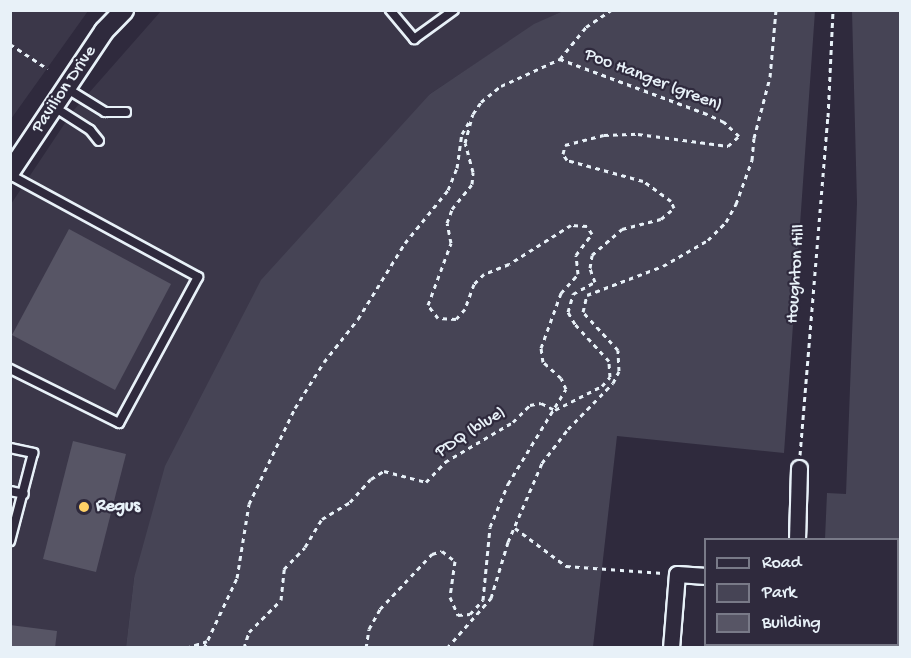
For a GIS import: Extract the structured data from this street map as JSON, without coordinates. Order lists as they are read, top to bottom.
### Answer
{
  "streets": {
    "street": ["Pavilion Drive"],
    "path": ["Poo Hanger (green)", "Houghton Hill", "PDQ (blue)"]
  },
  "crossings": [
    ["Poo Hanger (green)", "PDQ (blue)"]
  ],
  "places": ["Regus"],
  "legend": ["Road", "Park", "Building"]
}
